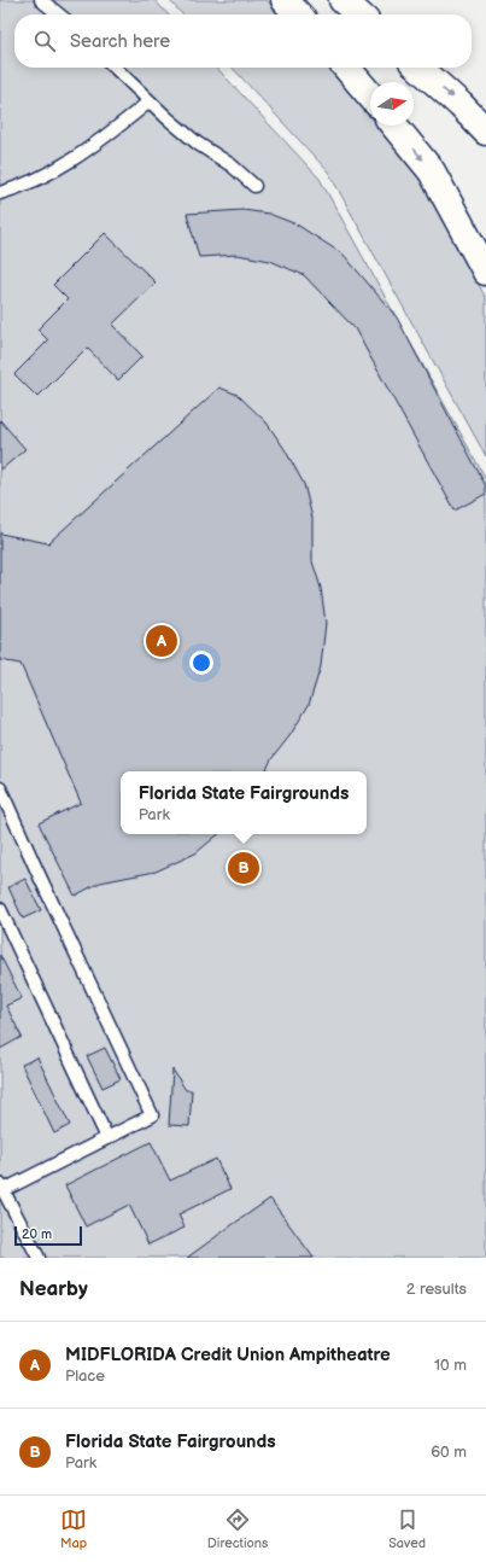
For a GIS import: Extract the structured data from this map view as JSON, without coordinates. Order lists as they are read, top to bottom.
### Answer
{
  "scale_bar": "20 m",
  "north": "right",
  "page": {
    "search": "Search here",
    "pins": ["A", "B"],
    "popup": ["Florida State Fairgrounds", "Park"],
    "scale": "20 m",
    "heading": ["Nearby", "2 results"],
    "list": [
      {
        "mark": "A",
        "name": "MIDFLORIDA Credit Union Ampitheatre",
        "note": "Place",
        "value": "10 m"
      },
      {
        "mark": "B",
        "name": "Florida State Fairgrounds",
        "note": "Park",
        "value": "60 m"
      }
    ],
    "nav": ["Map", "Directions", "Saved"]
  }
}
